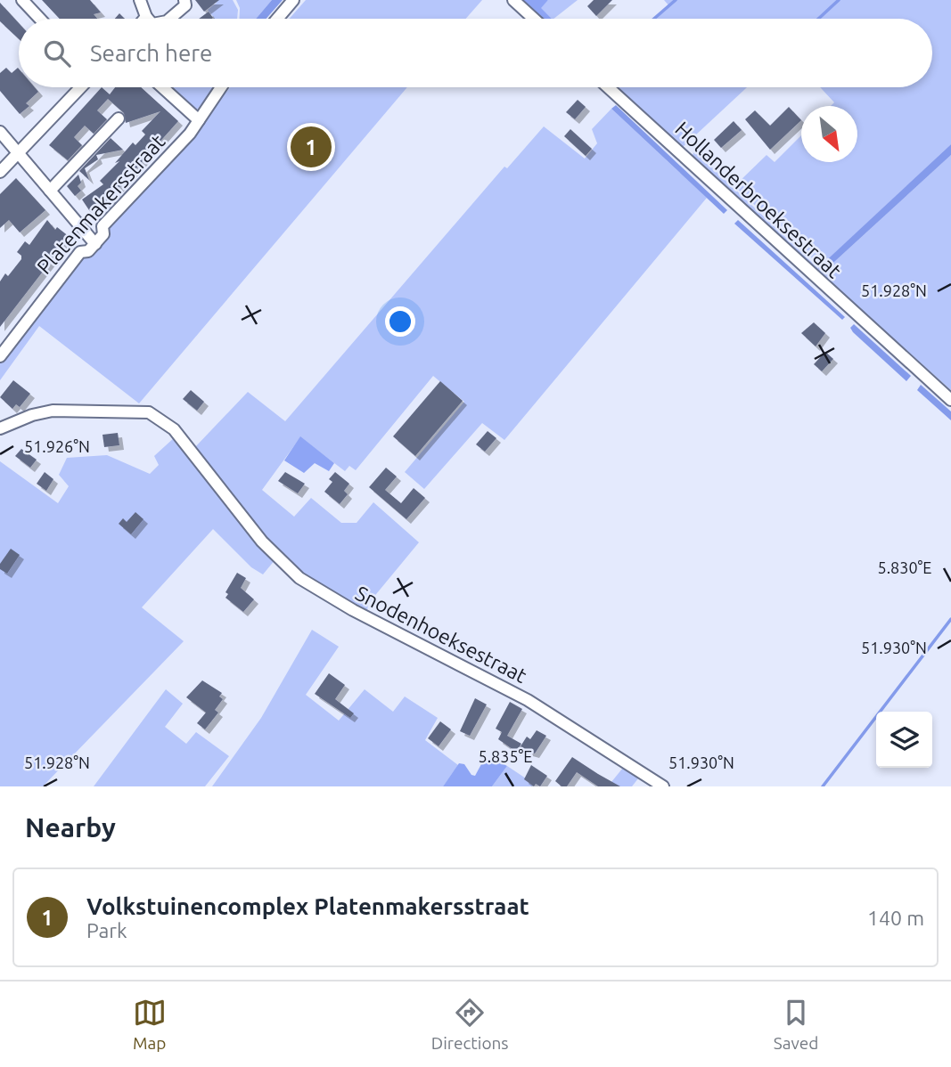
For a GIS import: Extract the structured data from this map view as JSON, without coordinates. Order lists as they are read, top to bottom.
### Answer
{
  "streets": {
    "street": ["Hollanderbroeksestraat", "Platenmakersstraat", "Snodenhoeksestraat"]
  },
  "north": "bottom right",
  "page": {
    "search": "Search here",
    "pins": "1",
    "heading": "Nearby",
    "list": [
      {
        "mark": "1",
        "name": "Volkstuinencomplex Platenmakersstraat",
        "note": "Park",
        "value": "140 m"
      }
    ],
    "nav": ["Map", "Directions", "Saved"]
  },
  "coordinates": [
    "51.928°N",
    "51.926°N",
    "5.830°E",
    "51.930°N",
    "5.835°E"
  ]
}
